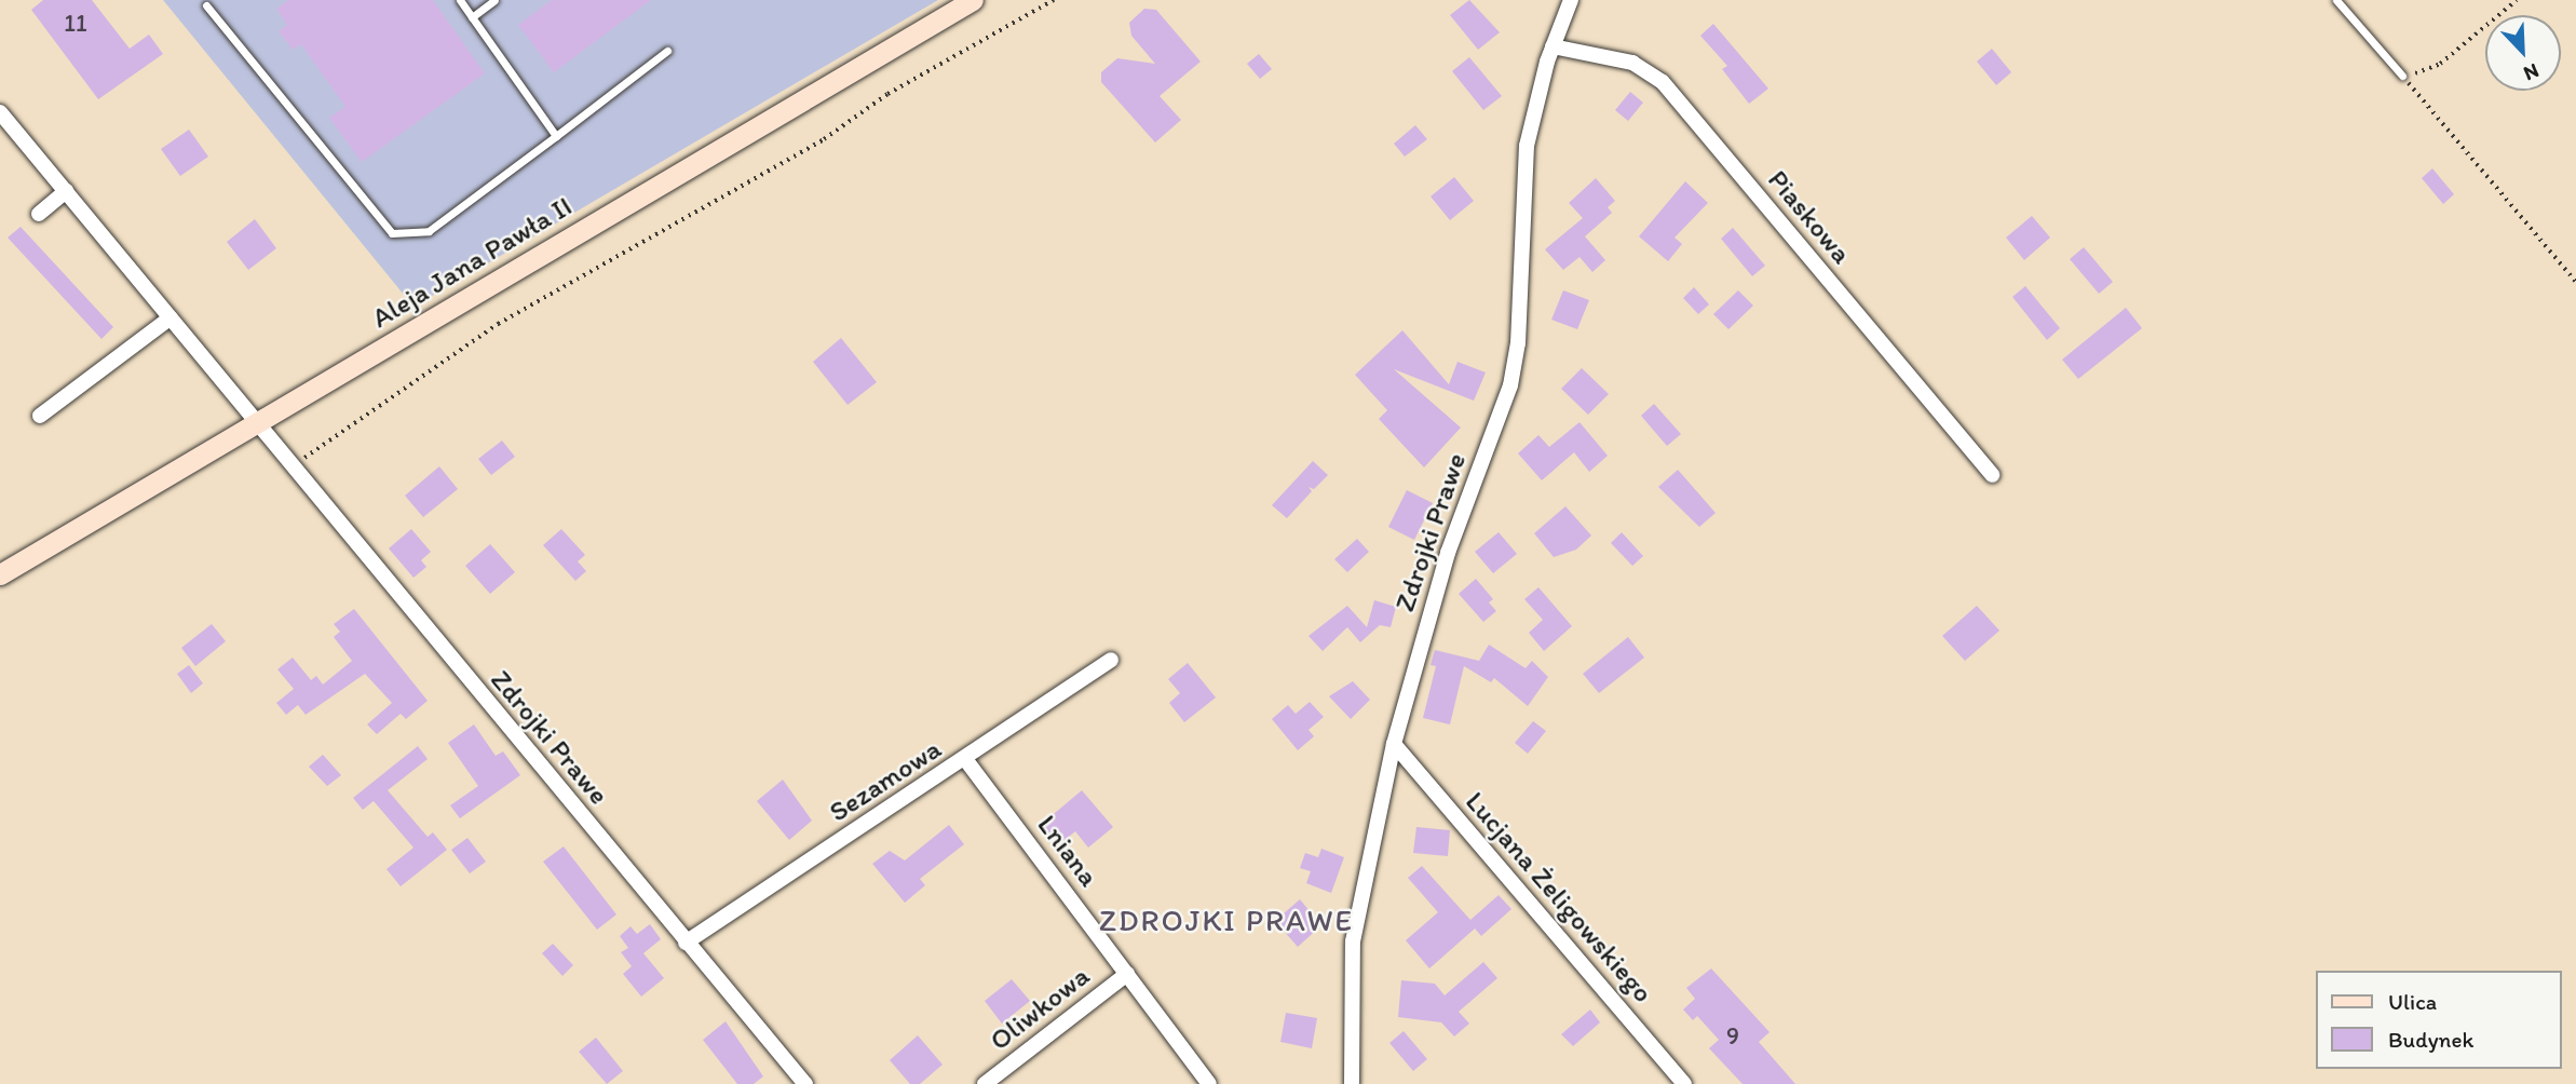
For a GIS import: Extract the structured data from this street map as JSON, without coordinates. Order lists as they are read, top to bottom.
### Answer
{
  "streets": {
    "main road": ["Aleja Jana Pawła II"],
    "street": [
      "Piaskowa",
      "Zdrojki Prawe",
      "Sezamowa",
      "Lniana",
      "Lucjana Żeligowskiego",
      "Oliwkowa"
    ]
  },
  "crossings": [
    ["Piaskowa", "Zdrojki Prawe"],
    ["Aleja Jana Pawła II", "Zdrojki Prawe"],
    ["Zdrojki Prawe", "Sezamowa"],
    ["Zdrojki Prawe", "Lucjana Żeligowskiego"],
    ["Sezamowa", "Lniana"],
    ["Lniana", "Oliwkowa"]
  ],
  "districts": ["ZDROJKI PRAWE"],
  "house_numbers": ["11", "9"],
  "legend": ["Ulica", "Budynek"],
  "north": "bottom right"
}
